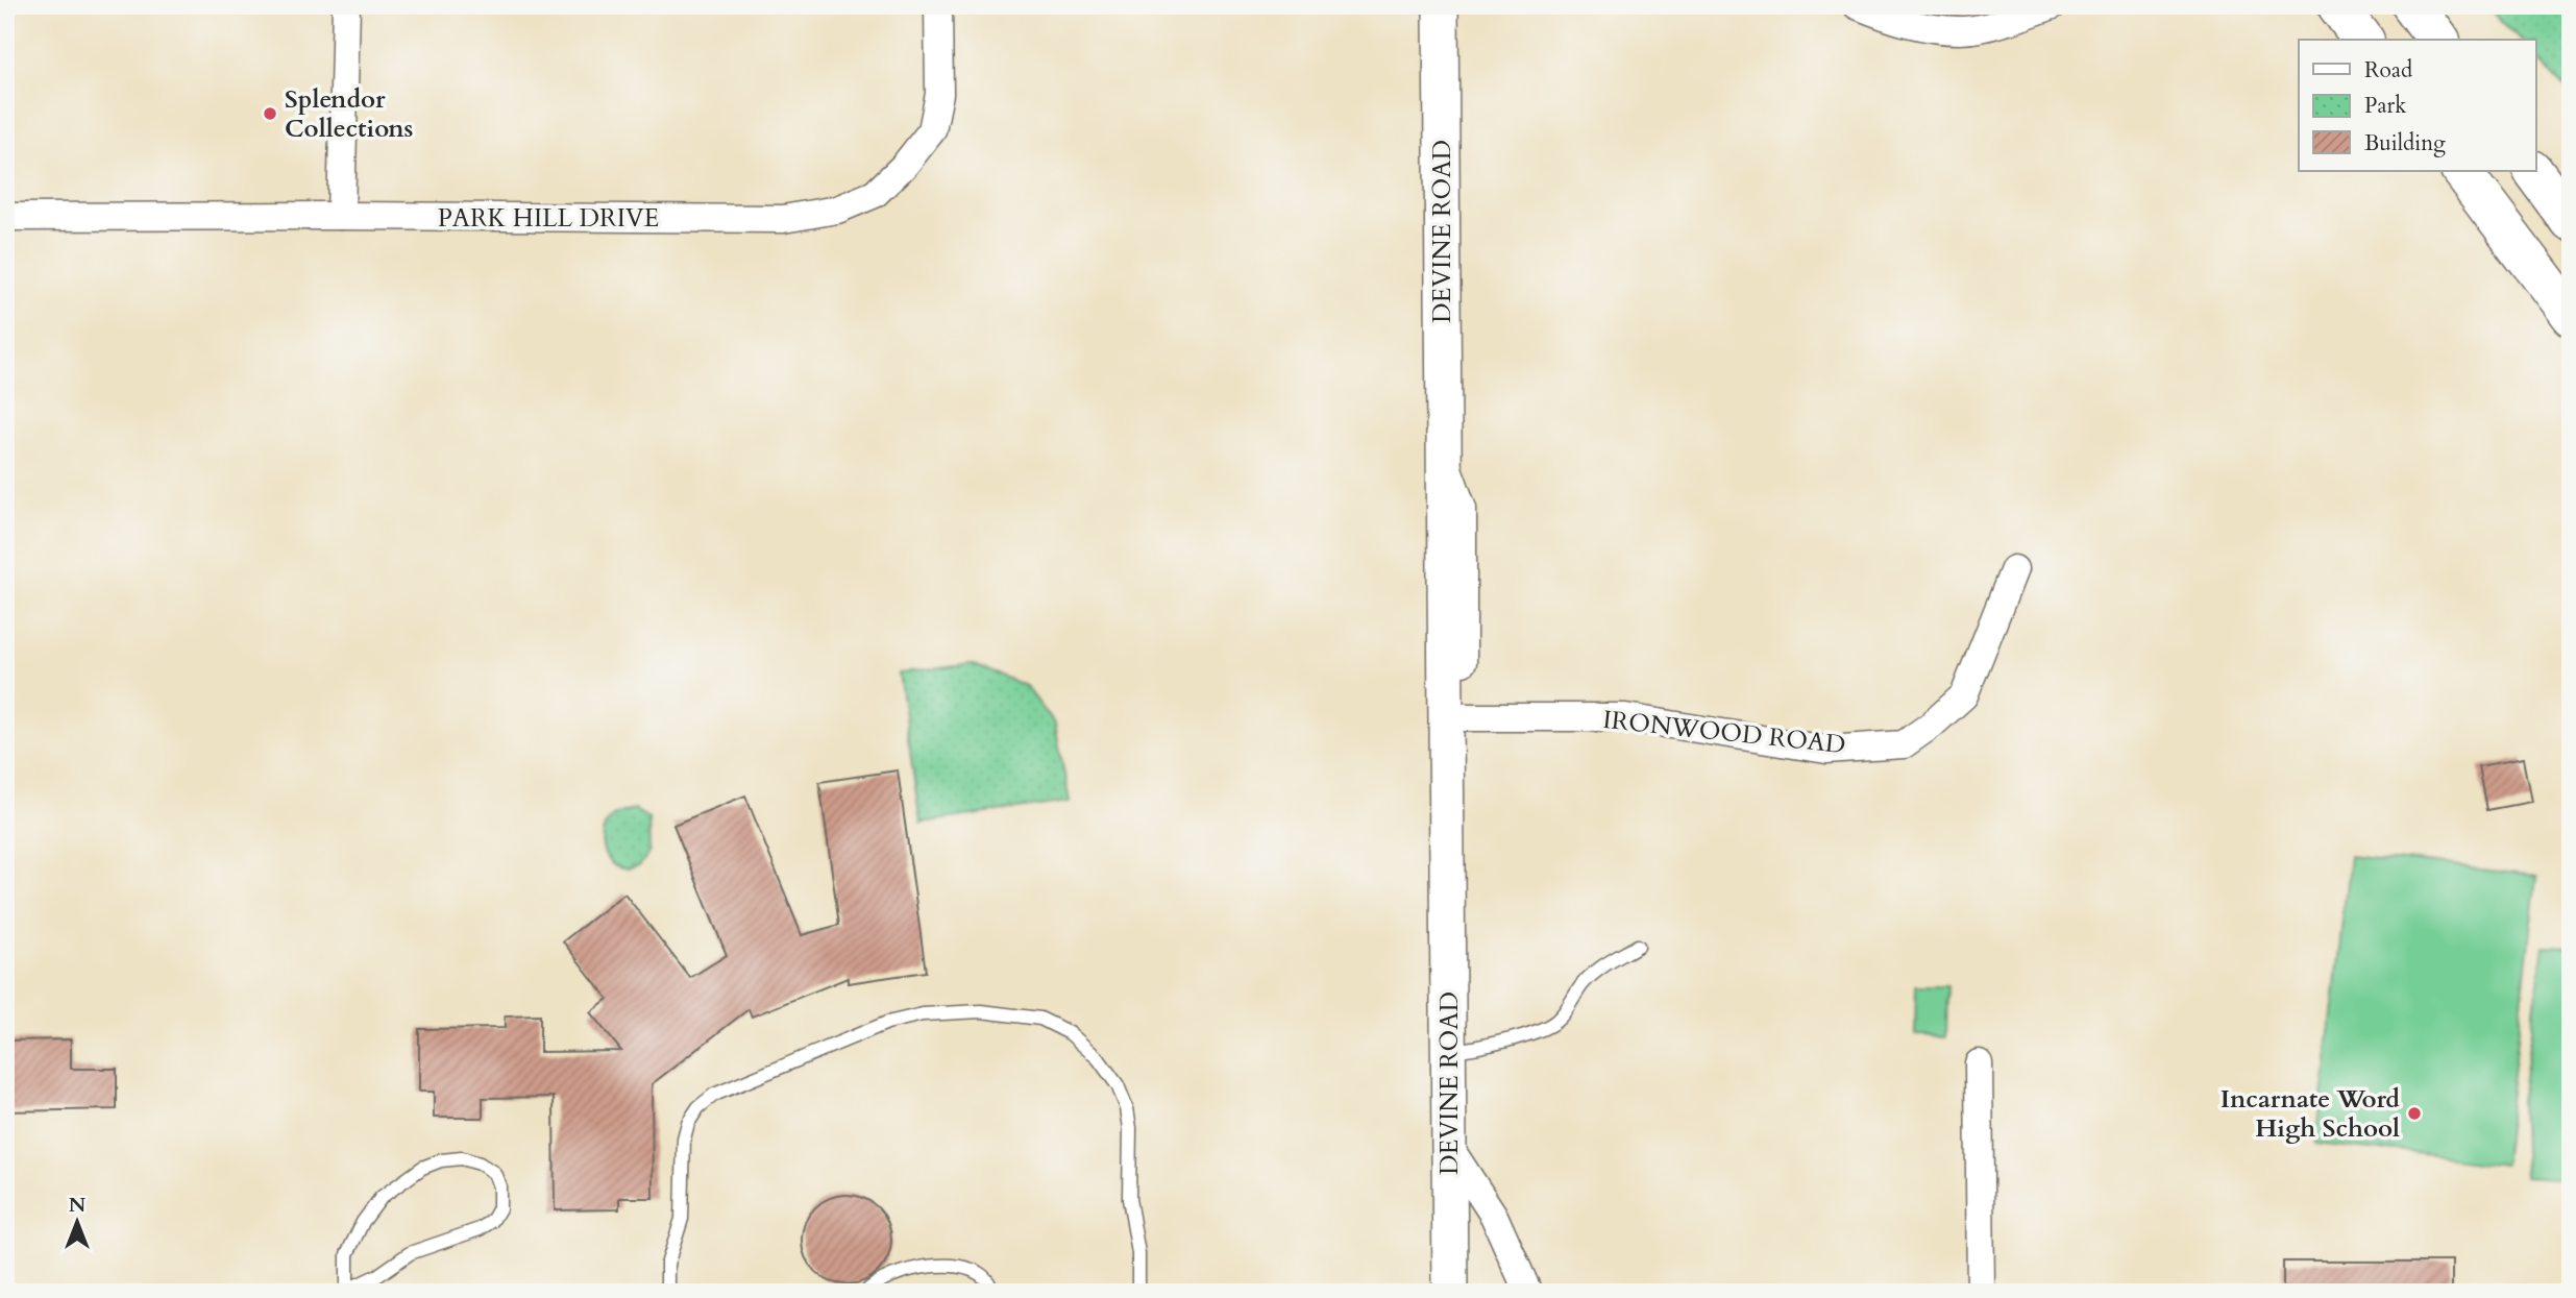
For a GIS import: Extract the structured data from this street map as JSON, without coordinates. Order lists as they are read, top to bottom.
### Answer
{
  "streets": {
    "street": ["PARK HILL DRIVE", "DEVINE ROAD", "IRONWOOD ROAD"]
  },
  "crossings": [
    ["DEVINE ROAD", "IRONWOOD ROAD"]
  ],
  "places": ["Splendor Collections", "Incarnate Word High School"],
  "legend": ["Road", "Park", "Building"],
  "north": "top"
}
